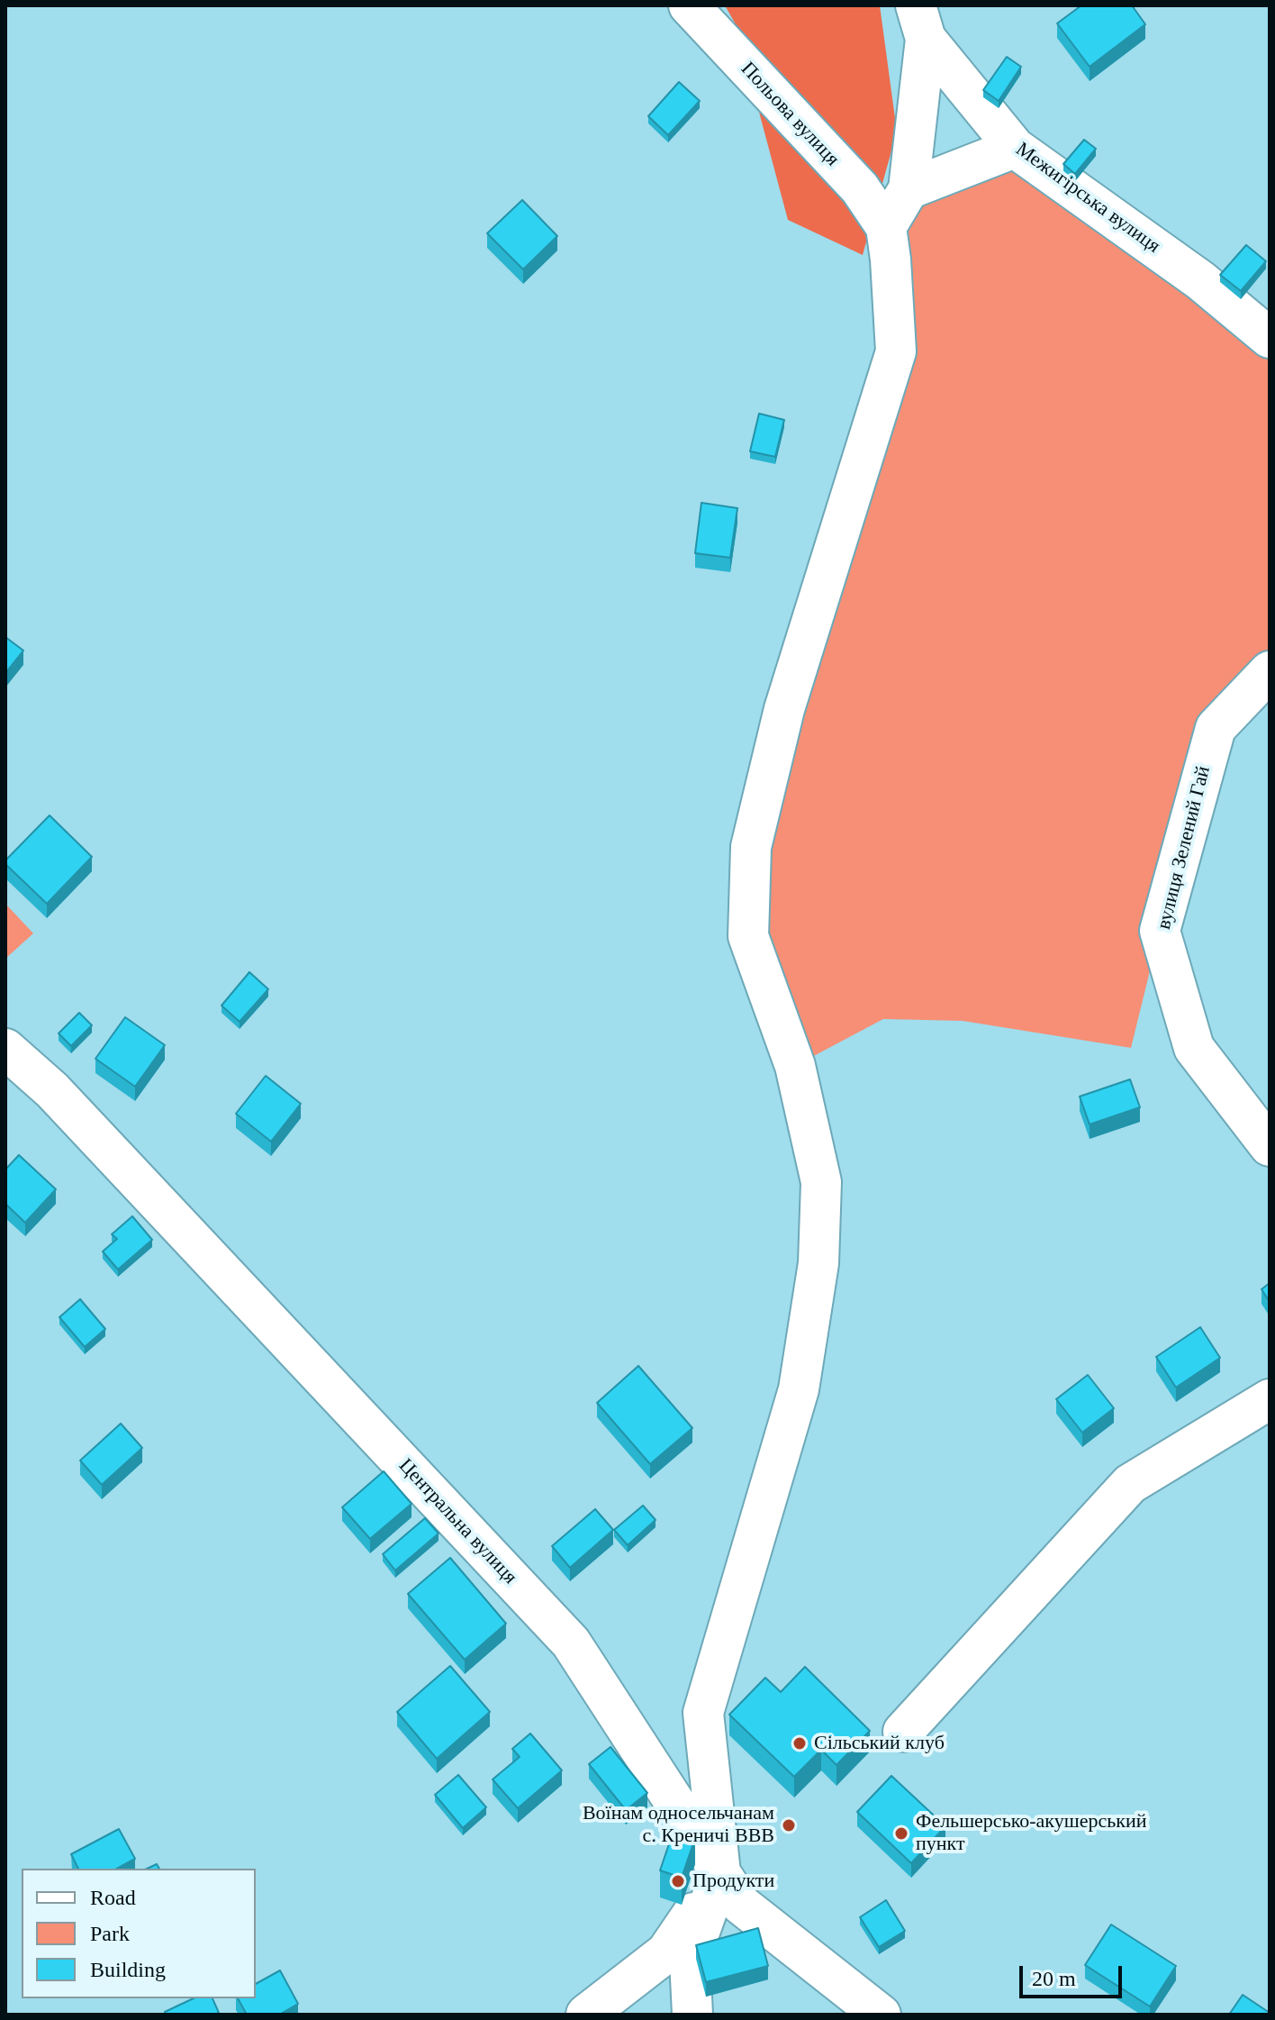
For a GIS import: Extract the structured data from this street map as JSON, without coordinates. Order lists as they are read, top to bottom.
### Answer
{
  "streets": {
    "street": [
      "Польова вулиця",
      "Межигірська вулиця",
      "вулиця Зелений Гай",
      "Центральна вулиця"
    ]
  },
  "places": [
    "Сільський клуб",
    "Воїнам односельчанам с. Креничі ВВВ",
    "Фельшерсько-акушерський пункт",
    "Продукти"
  ],
  "legend": ["Road", "Park", "Building"],
  "scale_bar": "20 m"
}
